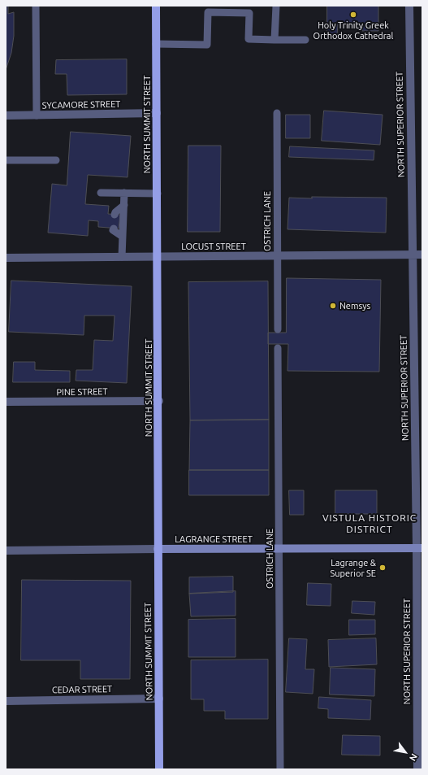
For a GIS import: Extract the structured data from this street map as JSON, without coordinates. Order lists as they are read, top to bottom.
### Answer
{
  "streets": {
    "main road": ["NORTH SUMMIT STREET", "LAGRANGE STREET"],
    "street": [
      "SYCAMORE STREET",
      "NORTH SUPERIOR STREET",
      "LOCUST STREET",
      "PINE STREET",
      "CEDAR STREET"
    ],
    "lane": ["OSTRICH LANE"]
  },
  "crossings": [
    ["SYCAMORE STREET", "NORTH SUMMIT STREET"],
    ["NORTH SUMMIT STREET", "LOCUST STREET"],
    ["NORTH SUMMIT STREET", "PINE STREET"],
    ["NORTH SUMMIT STREET", "LAGRANGE STREET"],
    ["NORTH SUMMIT STREET", "CEDAR STREET"],
    ["NORTH SUPERIOR STREET", "LOCUST STREET"],
    ["NORTH SUPERIOR STREET", "LAGRANGE STREET"],
    ["OSTRICH LANE", "LOCUST STREET"],
    ["OSTRICH LANE", "LAGRANGE STREET"]
  ],
  "districts": ["VISTULA HISTORIC DISTRICT"],
  "places": ["Holy Trinity Greek Orthodox Cathedral", "Nemsys", "Lagrange & Superior SE"],
  "north": "bottom right"
}
